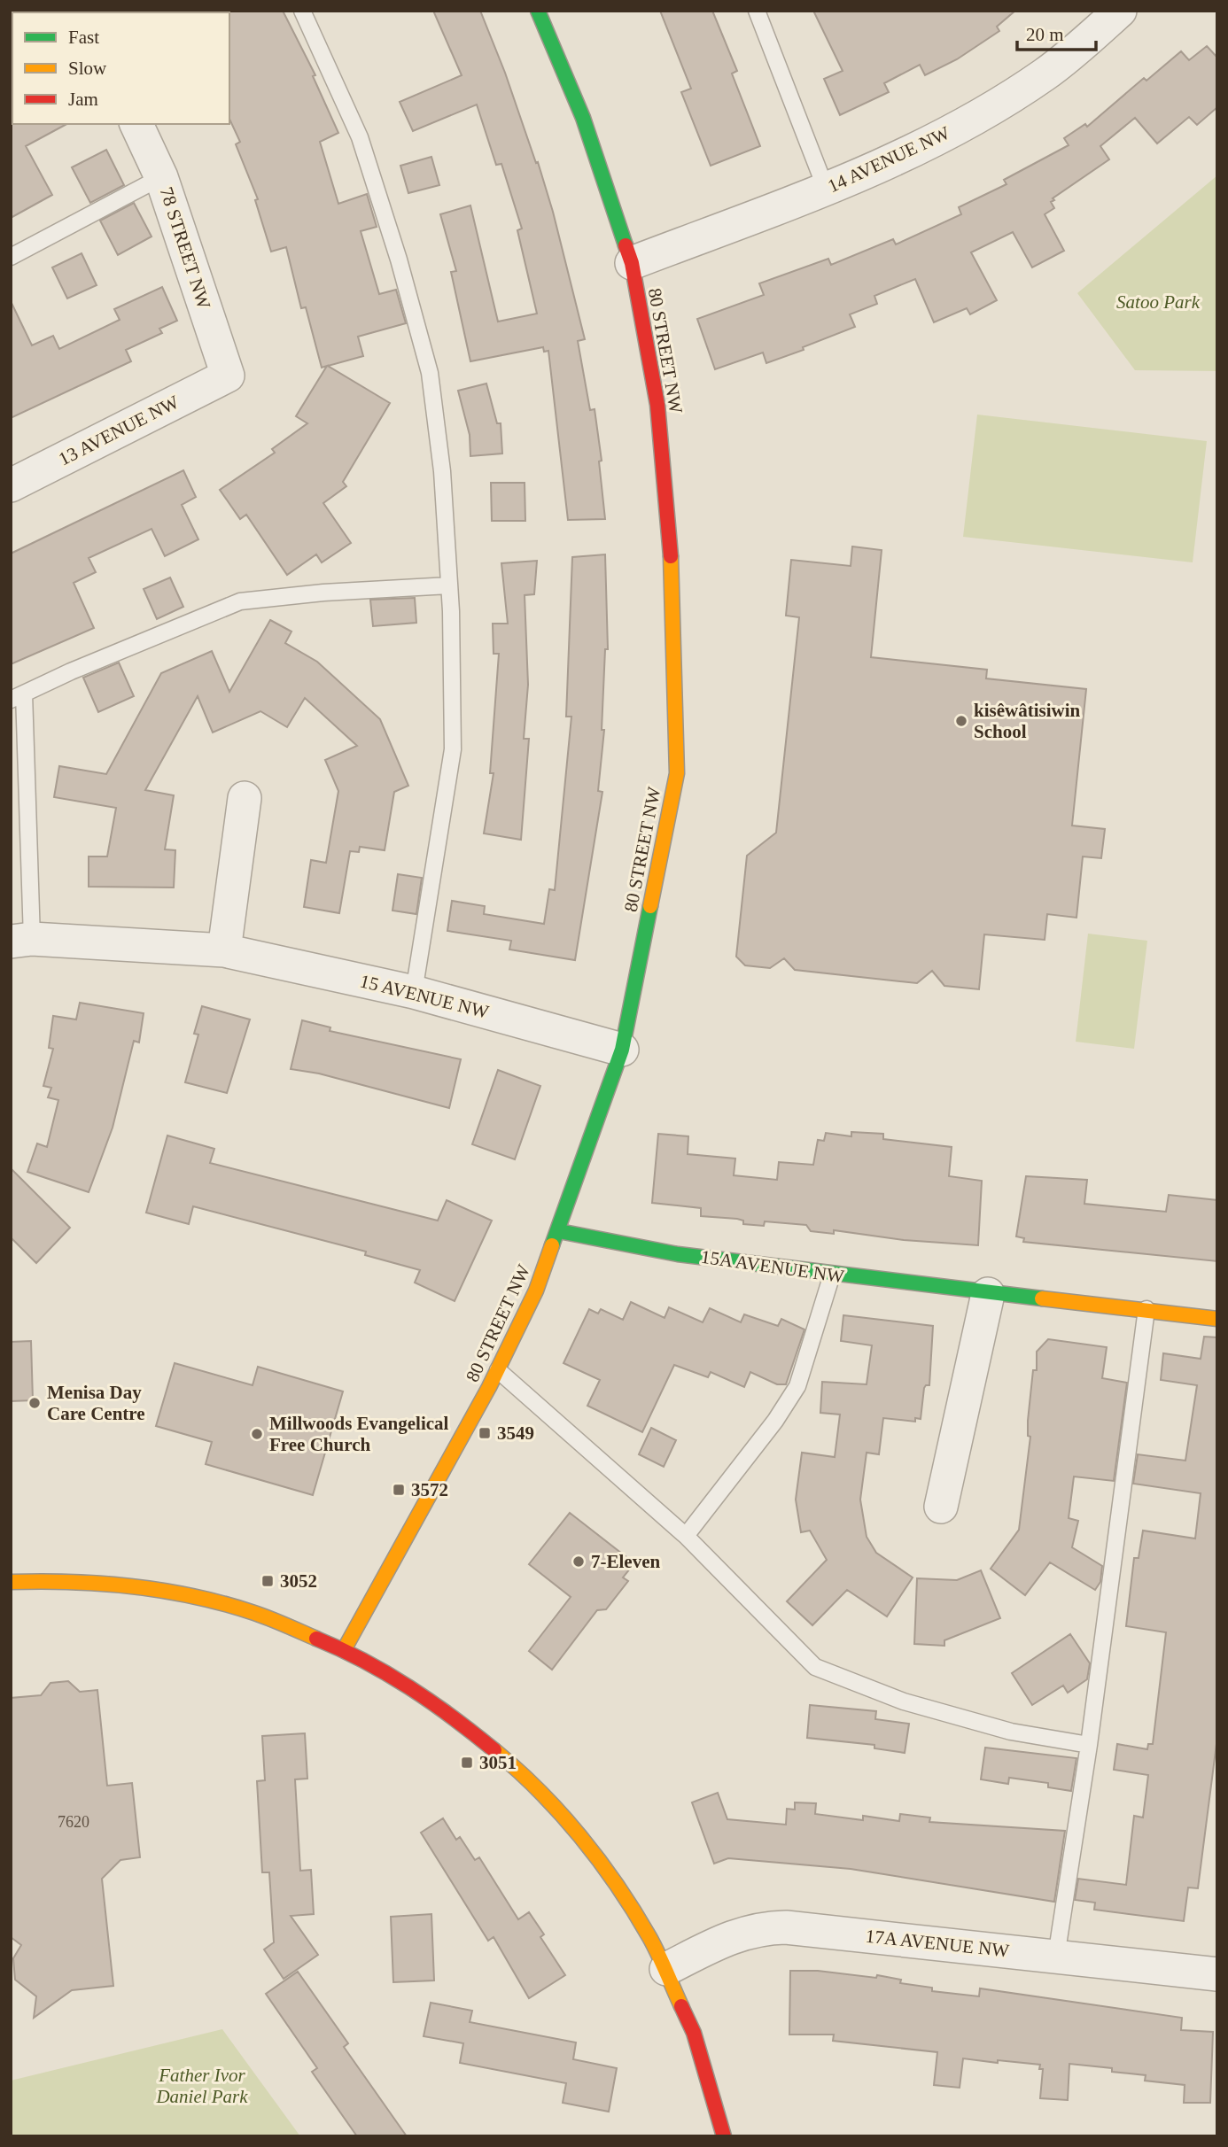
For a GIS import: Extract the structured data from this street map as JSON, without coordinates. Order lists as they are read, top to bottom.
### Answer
{
  "streets": {
    "street": [
      "14 AVENUE NW",
      "78 STREET NW",
      "80 STREET NW",
      "13 AVENUE NW",
      "15 AVENUE NW",
      "15A AVENUE NW",
      "17A AVENUE NW"
    ]
  },
  "crossings": [
    ["14 AVENUE NW", "80 STREET NW"],
    ["78 STREET NW", "13 AVENUE NW"],
    ["80 STREET NW", "15 AVENUE NW"],
    ["80 STREET NW", "15A AVENUE NW"]
  ],
  "parks": ["Satoo Park", "Father Ivor Daniel Park"],
  "places": {
    "other": [
      "kisêwâtisiwin School",
      "Menisa Day Care Centre",
      "Millwoods Evangelical Free Church",
      "7-Eleven"
    ],
    "transit": [
      "3549",
      "3572",
      "3052",
      "3051"
    ]
  },
  "house_numbers": ["7620"],
  "legend": ["Fast", "Slow", "Jam"],
  "scale_bar": "20 m"
}
